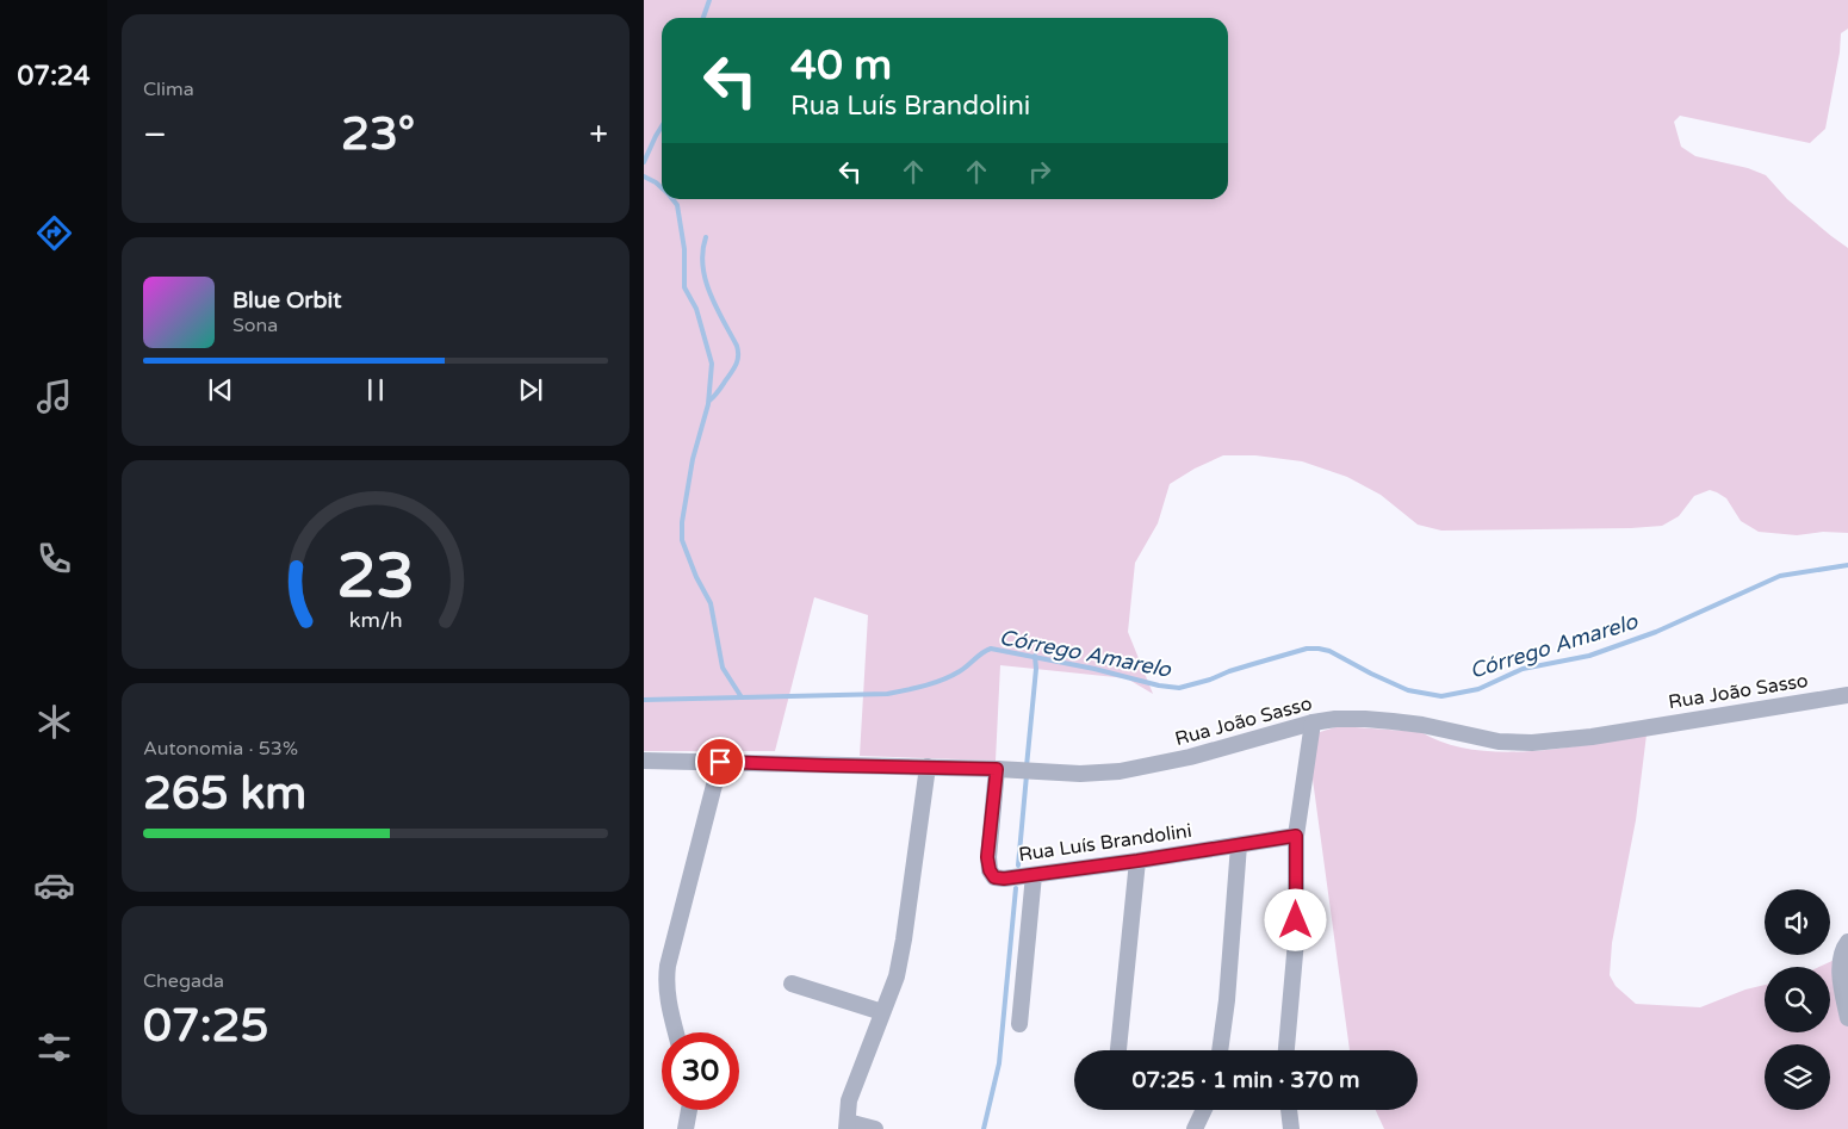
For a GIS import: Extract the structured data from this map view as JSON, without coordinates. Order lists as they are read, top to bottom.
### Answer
{
  "streets": {
    "street": ["Rua João Sasso", "Rua Luís Brandolini"]
  },
  "crossings": [
    ["Rua João Sasso", "Rua Luís Brandolini"]
  ],
  "water": ["Córrego Amarelo"],
  "page": {
    "tabs": "07:24",
    "tile": [
      "Clima",
      ["Autonomia · 53%", "265 km"],
      ["Chegada", "07:25"]
    ],
    "turn": ["40 m", "Rua Luís Brandolini"],
    "heat": ["−", "23°", "+"],
    "song": ["Blue Orbit", "Sona"],
    "limit": "30",
    "trip": "07:25 · 1 min · 370 m",
    "gauge": ["23", "km/h"]
  }
}
